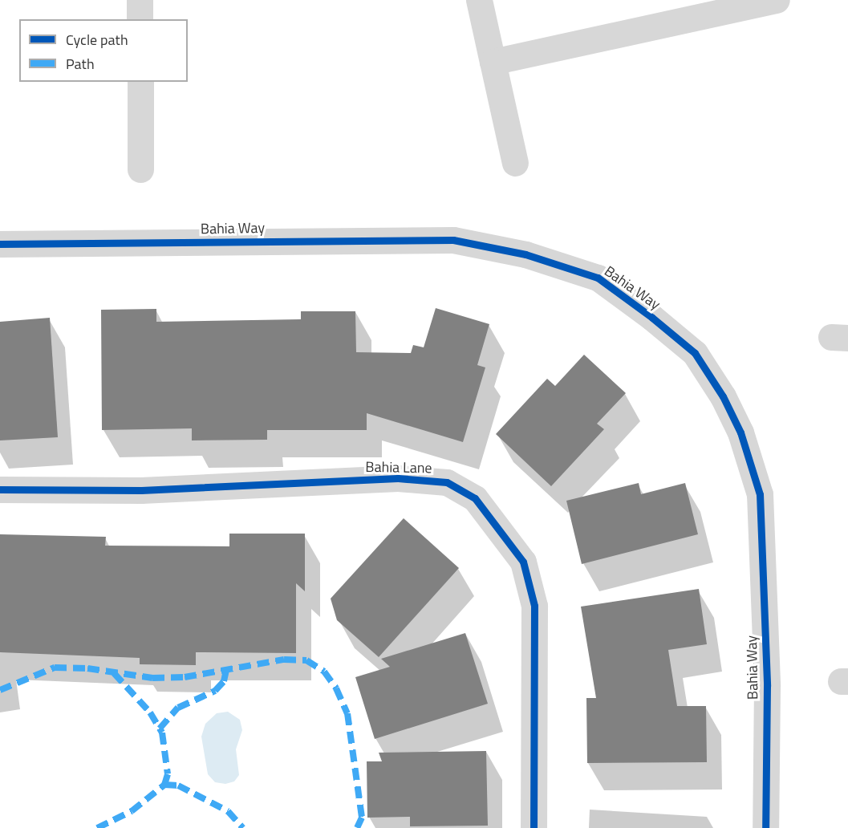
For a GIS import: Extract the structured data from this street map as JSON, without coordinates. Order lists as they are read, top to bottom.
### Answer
{
  "streets": {
    "street": ["Bahia Way", "Bahia Lane"]
  },
  "legend": ["Cycle path", "Path"]
}
